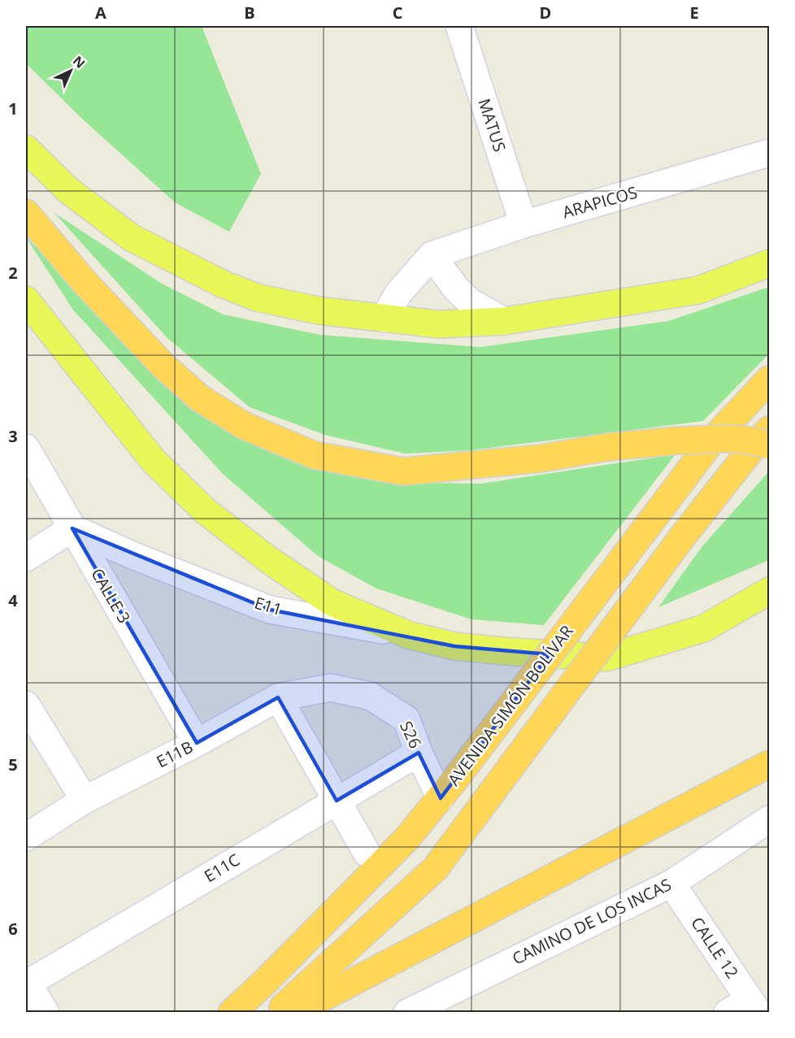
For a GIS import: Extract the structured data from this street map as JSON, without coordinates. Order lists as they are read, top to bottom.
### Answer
{
  "streets": {
    "highway": ["AVENIDA SIMÓN BOLÍVAR"],
    "street": [
      "MATUS",
      "ARAPICOS",
      "CALLE 3",
      "E11",
      "S26",
      "E11B",
      "E11C",
      "CAMINO DE LOS INCAS",
      "CALLE 12"
    ]
  },
  "crossings": [
    ["MATUS", "ARAPICOS"],
    ["CALLE 3", "E11"],
    ["CALLE 3", "E11B"],
    ["AVENIDA SIMÓN BOLÍVAR", "S26"],
    ["S26", "E11B"],
    ["S26", "E11C"],
    ["CAMINO DE LOS INCAS", "CALLE 12"]
  ],
  "north": "top right",
  "grid": {
    "columns": [
      "A",
      "B",
      "C",
      "D",
      "E"
    ],
    "rows": [
      "1",
      "2",
      "3",
      "4",
      "5",
      "6"
    ]
  }
}
